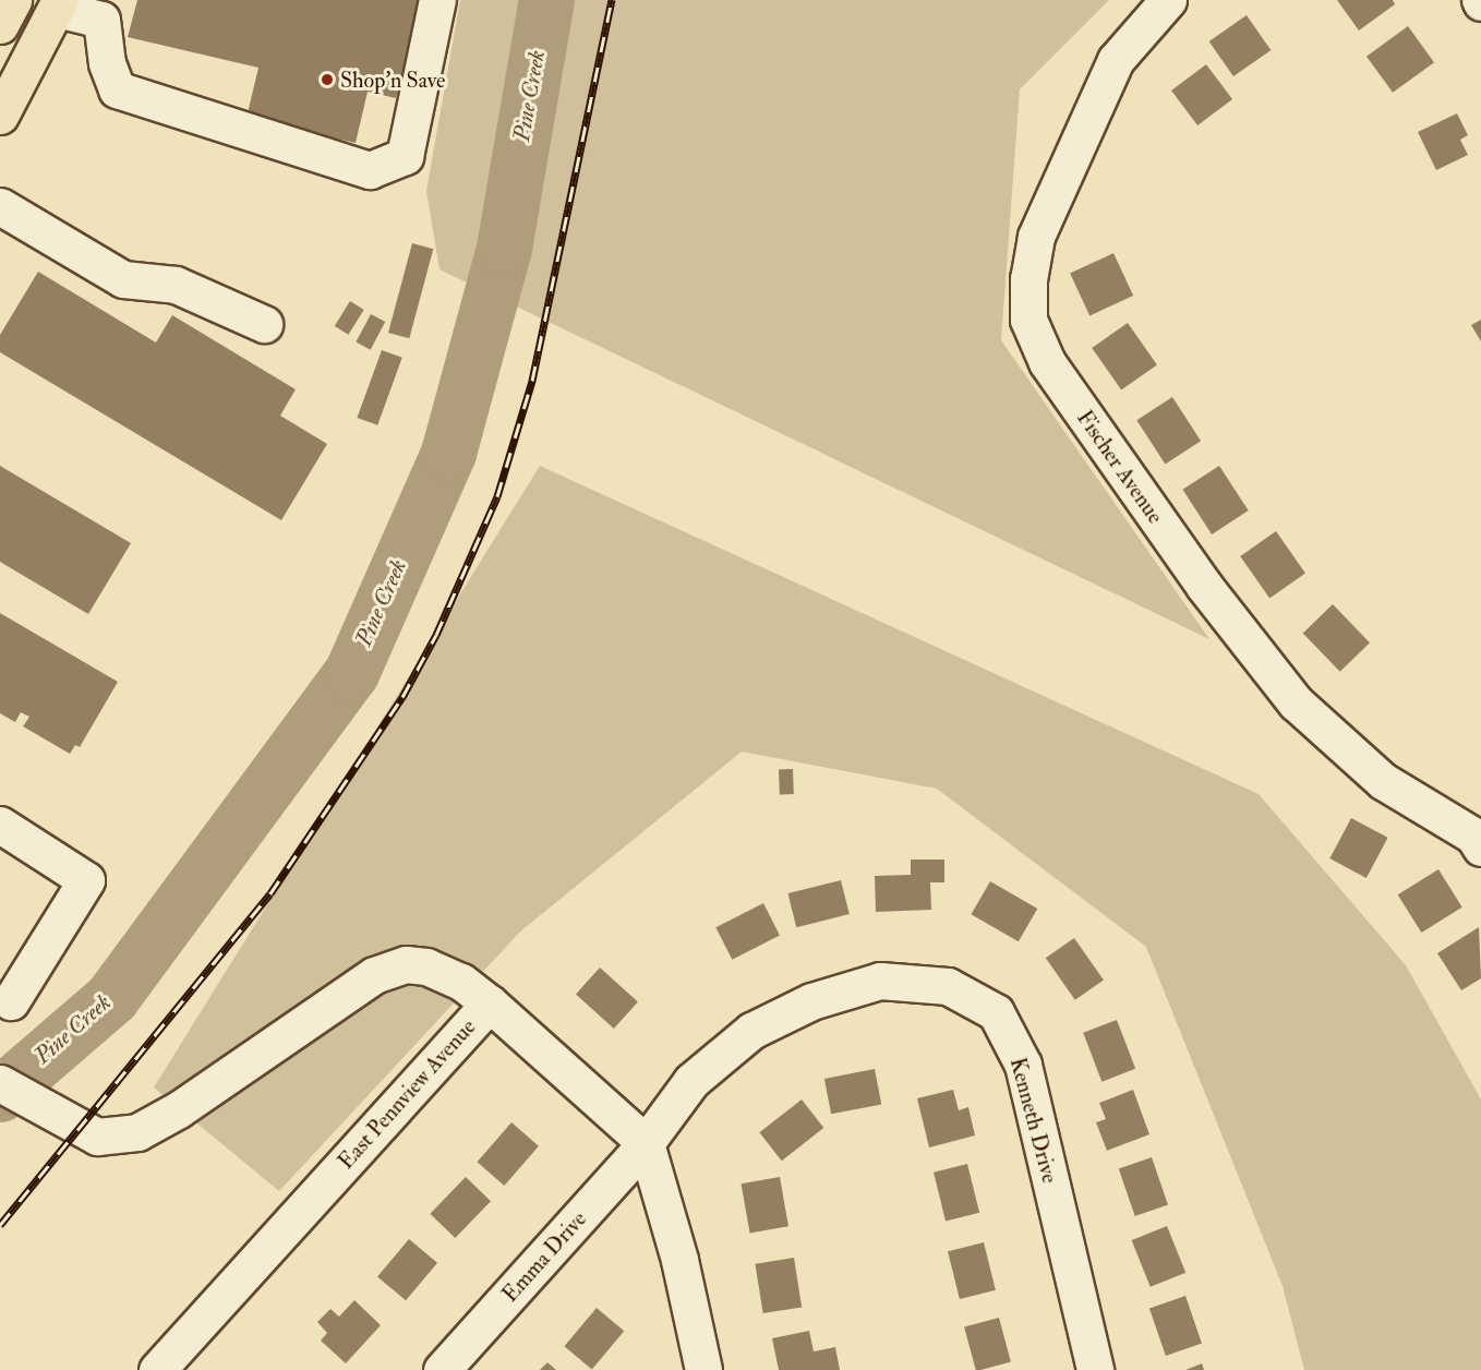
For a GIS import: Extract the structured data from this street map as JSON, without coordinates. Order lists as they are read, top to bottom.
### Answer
{
  "streets": {
    "street": [
      "Fischer Avenue",
      "East Pennview Avenue",
      "Kenneth Drive",
      "Emma Drive"
    ]
  },
  "crossings": [
    ["Kenneth Drive", "Emma Drive"]
  ],
  "water": ["Pine Creek"],
  "places": ["Shop'n Save"]
}
